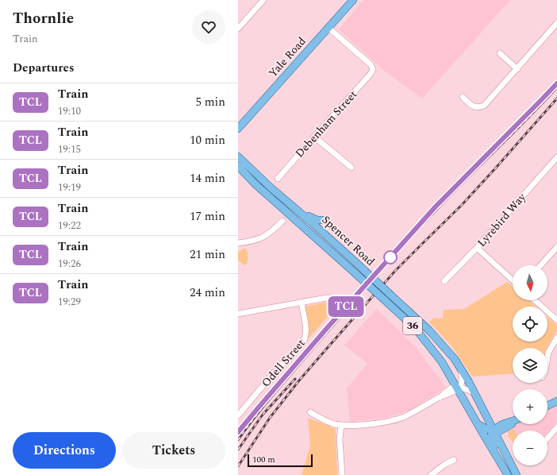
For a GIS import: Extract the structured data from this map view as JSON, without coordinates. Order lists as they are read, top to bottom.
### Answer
{
  "streets": {
    "main road": ["Yale Road", "Spencer Road", "36"],
    "street": ["Debenham Street", "Lyrebird Way", "Odell Street"]
  },
  "crossings": [
    ["Yale Road", "Debenham Street"]
  ],
  "scale_bar": "100 m",
  "north": "bottom",
  "page": {
    "heading": [
      ["Thornlie", "Train"],
      "Departures"
    ],
    "on_map": "TCL",
    "list": [
      {
        "mark": "TCL",
        "name": "Train",
        "note": "19:10",
        "value": "5 min"
      },
      {
        "mark": "TCL",
        "name": "Train",
        "note": "19:15",
        "value": "10 min"
      },
      {
        "mark": "TCL",
        "name": "Train",
        "note": "19:19",
        "value": "14 min"
      },
      {
        "mark": "TCL",
        "name": "Train",
        "note": "19:22",
        "value": "17 min"
      },
      {
        "mark": "TCL",
        "name": "Train",
        "note": "19:26",
        "value": "21 min"
      },
      {
        "mark": "TCL",
        "name": "Train",
        "note": "19:29",
        "value": "24 min"
      }
    ],
    "map_buttons": ["+", "−"],
    "buttons": ["Directions", "Tickets"],
    "scale": "100 m"
  }
}
